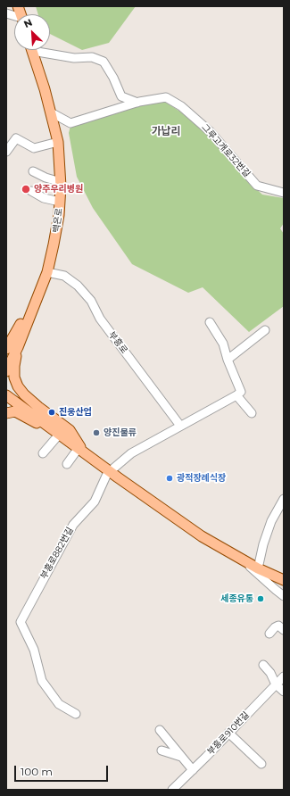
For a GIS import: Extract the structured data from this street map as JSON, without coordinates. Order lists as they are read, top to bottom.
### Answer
{
  "streets": {
    "main road": ["백은로"],
    "street": [
      "그루고개로32번길",
      "부흥로",
      "부흥로882번길",
      "부흥로910번길"
    ]
  },
  "crossings": [
    ["그루고개로32번길", "백은로"],
    ["백은로", "부흥로"]
  ],
  "districts": ["가납리"],
  "places": [
    "양주우리병원",
    "진웅산업",
    "양진물류",
    "광적장례식장",
    "세종유통"
  ],
  "scale_bar": "100 m",
  "north": "top left"
}
